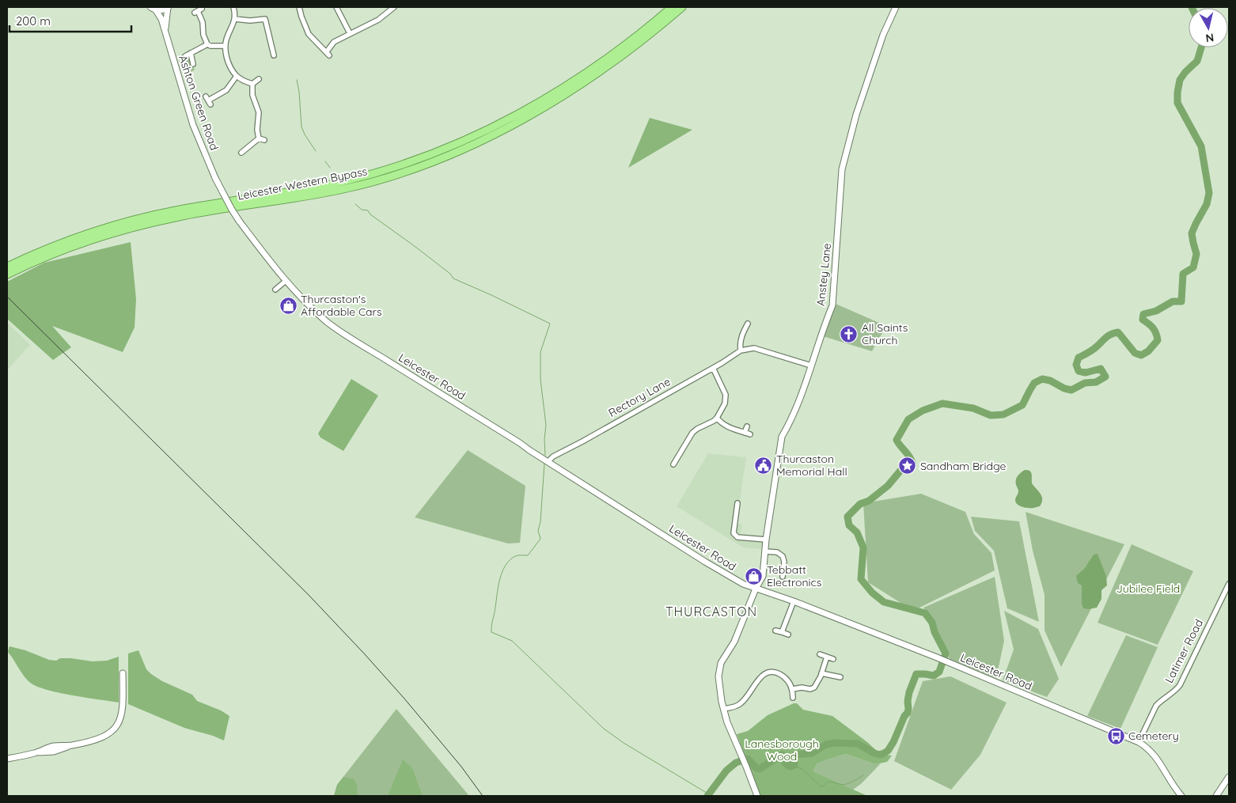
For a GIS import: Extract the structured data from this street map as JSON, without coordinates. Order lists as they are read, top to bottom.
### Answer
{
  "streets": {
    "highway": ["Leicester Western Bypass"],
    "street": [
      "Ashton Green Road",
      "Anstey Lane",
      "Leicester Road",
      "Rectory Lane",
      "Latimer Road"
    ]
  },
  "crossings": [
    ["Ashton Green Road", "Leicester Road"],
    ["Anstey Lane", "Leicester Road"],
    ["Anstey Lane", "Rectory Lane"],
    ["Leicester Road", "Rectory Lane"],
    ["Leicester Road", "Latimer Road"]
  ],
  "districts": ["THURCASTON"],
  "parks": ["Jubilee Field", "Lanesborough Wood"],
  "places": {
    "shop": ["Thurcaston's Affordable Cars", "Tebbatt Electronics"],
    "church": ["All Saints Church"],
    "public building": ["Thurcaston Memorial Hall"],
    "place": ["Sandham Bridge"],
    "bus stop": ["Cemetery"]
  },
  "scale_bar": "200 m",
  "north": "bottom"
}
